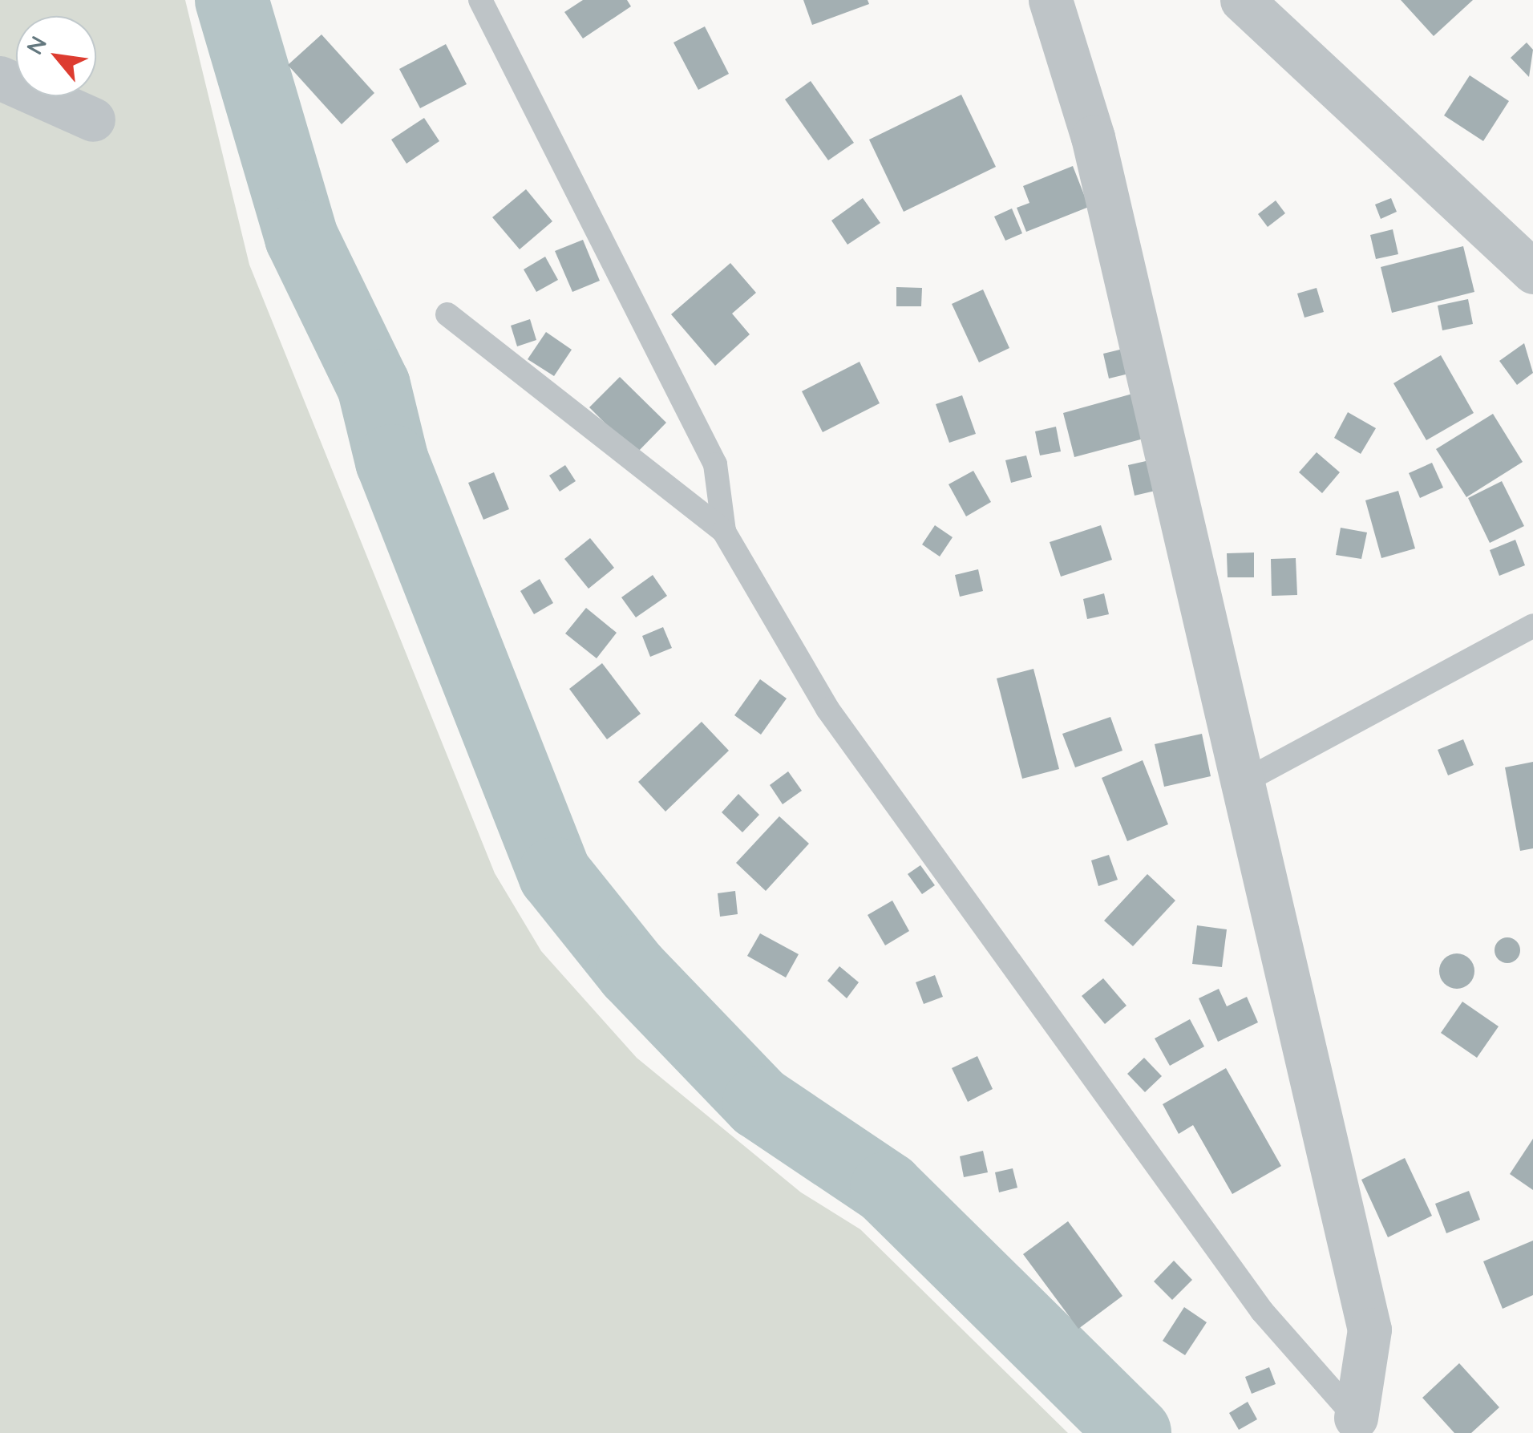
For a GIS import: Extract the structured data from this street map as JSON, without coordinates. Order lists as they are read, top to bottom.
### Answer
{
  "north": "top left"
}
